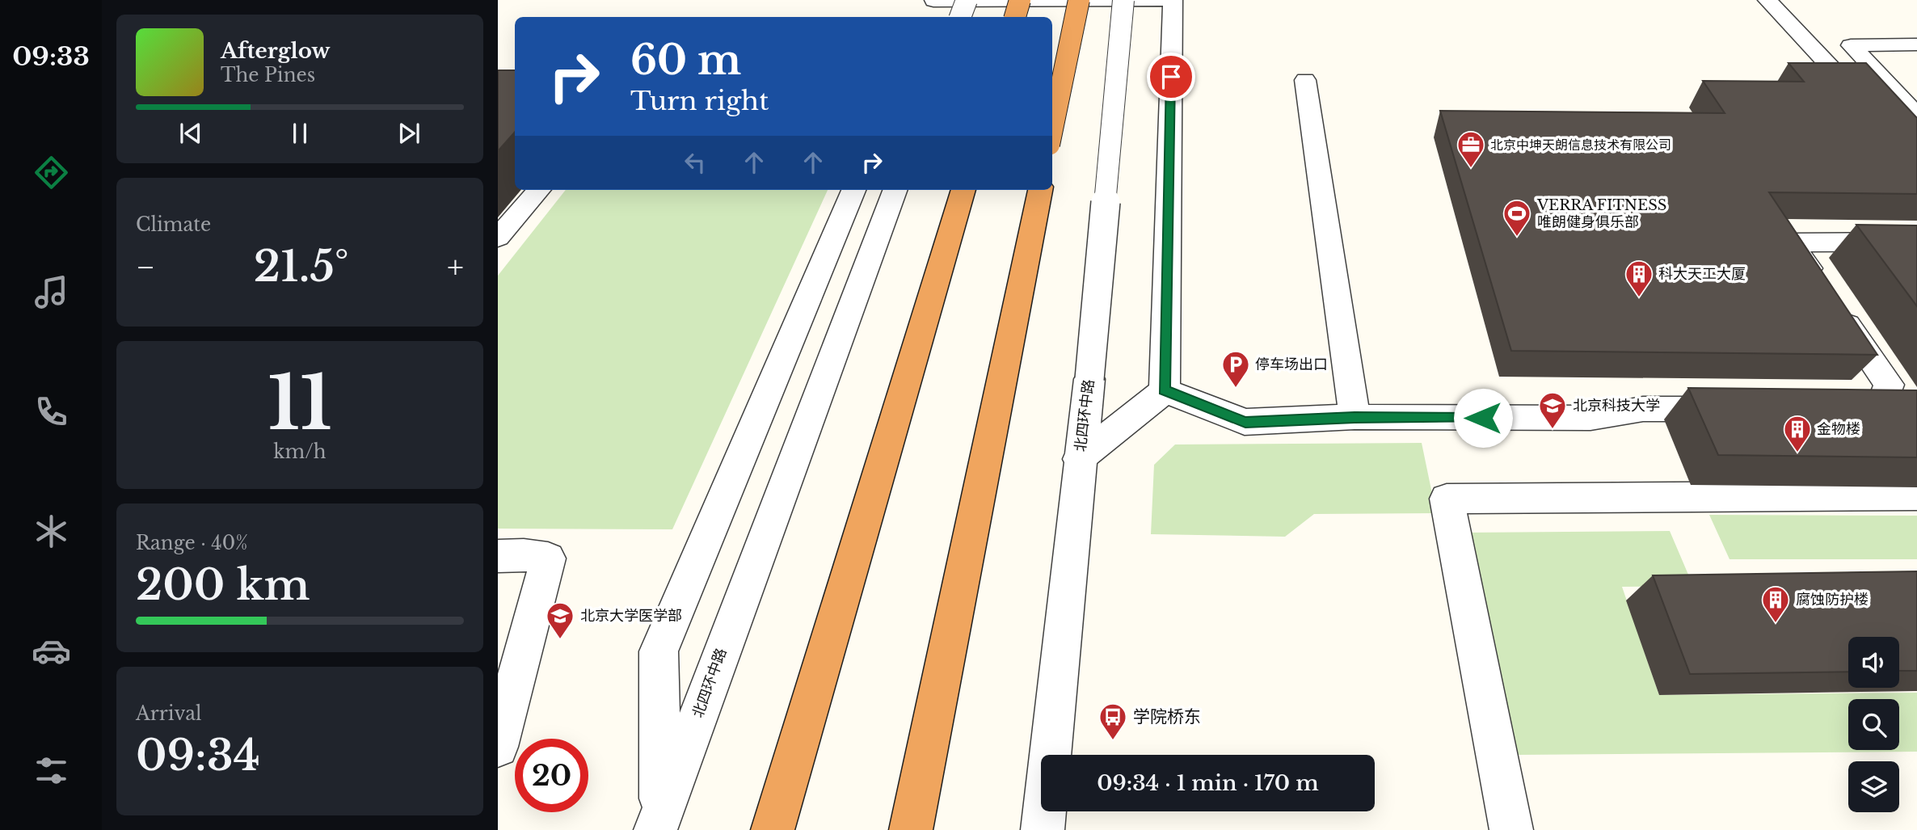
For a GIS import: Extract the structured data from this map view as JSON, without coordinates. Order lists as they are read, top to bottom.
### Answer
{
  "streets": {
    "street": ["北四环中路"]
  },
  "places": {
    "office": ["北京中坤天朗信息技术有限公司"],
    "sports": ["VERRA FITNESS 唯朗健身俱乐部"],
    "building": ["科大天工大厦", "金物楼", "腐蚀防护楼"],
    "parking": ["停车场出口"],
    "school or university": ["北京科技大学", "北京大学医学部"],
    "bus stop": ["学院桥东"]
  },
  "page": {
    "tabs": "09:33",
    "turn": ["60 m", "Turn right"],
    "song": ["Afterglow", "The Pines"],
    "tile": [
      "Climate",
      ["11", "km/h"],
      ["Range · 40%", "200 km"],
      ["Arrival", "09:34"]
    ],
    "heat": ["−", "21.5°", "+"],
    "limit": "20",
    "trip": "09:34 · 1 min · 170 m"
  }
}
